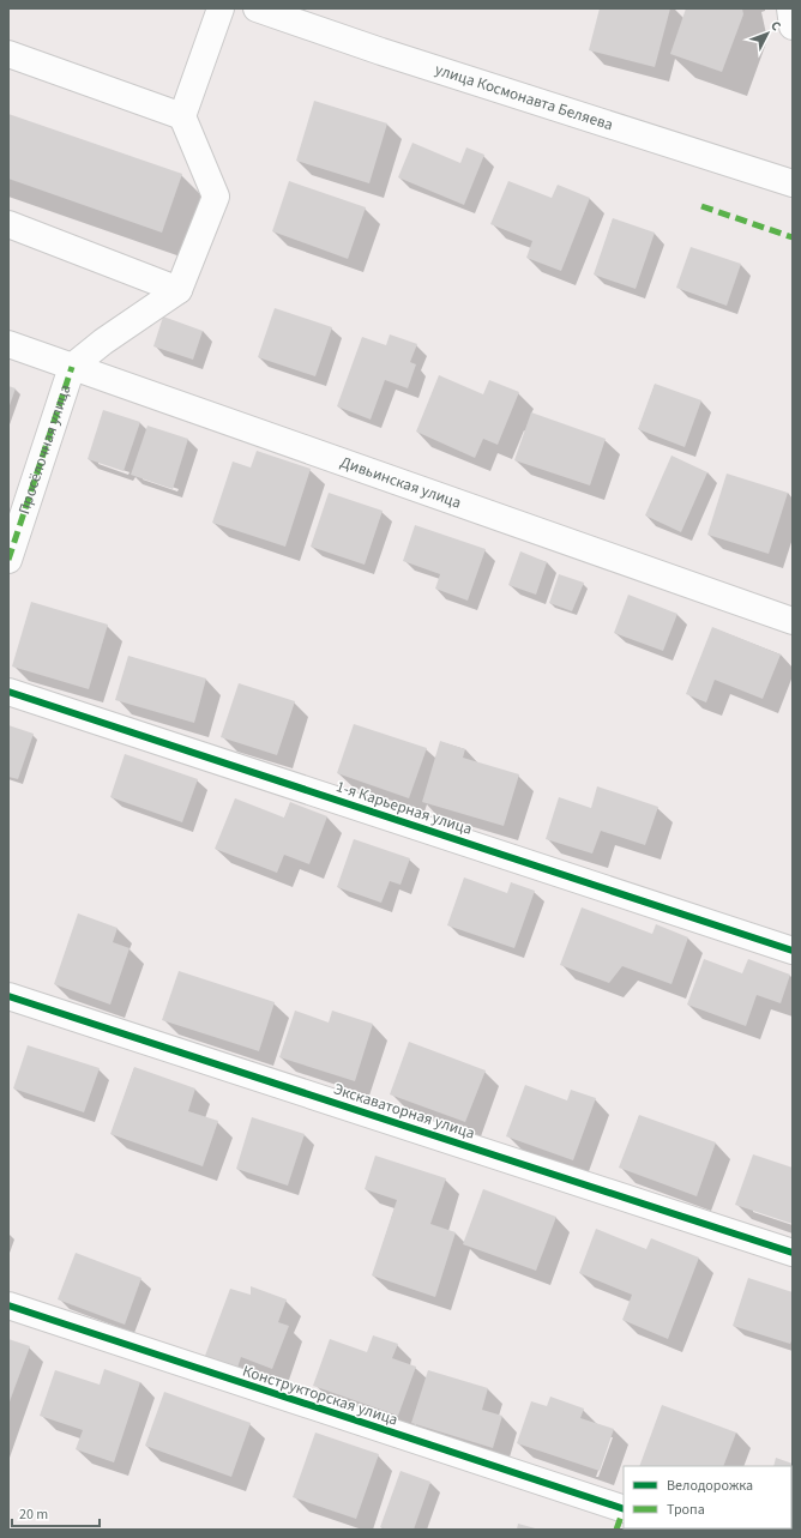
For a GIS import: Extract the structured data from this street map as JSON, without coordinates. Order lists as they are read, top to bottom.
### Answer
{
  "streets": {
    "street": [
      "улица Космонавта Беляева",
      "Просёлочная улица",
      "Дивьинская улица",
      "1-я Карьерная улица",
      "Экскаваторная улица",
      "Конструкторская улица"
    ]
  },
  "crossings": [
    ["Просёлочная улица", "Дивьинская улица"]
  ],
  "legend": ["Велодорожка", "Тропа"],
  "scale_bar": "20 m",
  "north": "top right"
}
